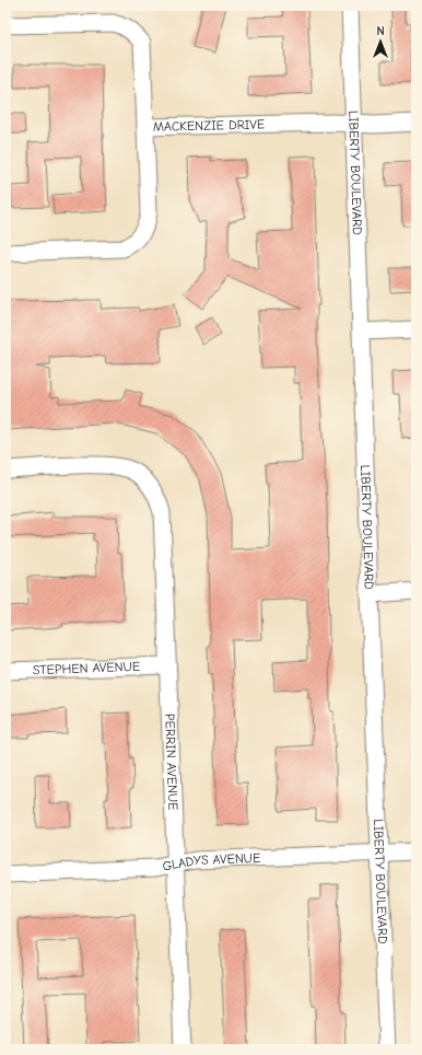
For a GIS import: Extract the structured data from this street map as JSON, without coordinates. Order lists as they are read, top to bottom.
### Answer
{
  "streets": {
    "street": [
      "MACKENZIE DRIVE",
      "LIBERTY BOULEVARD",
      "STEPHEN AVENUE",
      "PERRIN AVENUE",
      "GLADYS AVENUE"
    ]
  },
  "crossings": [
    ["MACKENZIE DRIVE", "LIBERTY BOULEVARD"],
    ["LIBERTY BOULEVARD", "GLADYS AVENUE"],
    ["STEPHEN AVENUE", "PERRIN AVENUE"],
    ["PERRIN AVENUE", "GLADYS AVENUE"]
  ],
  "north": "top"
}
